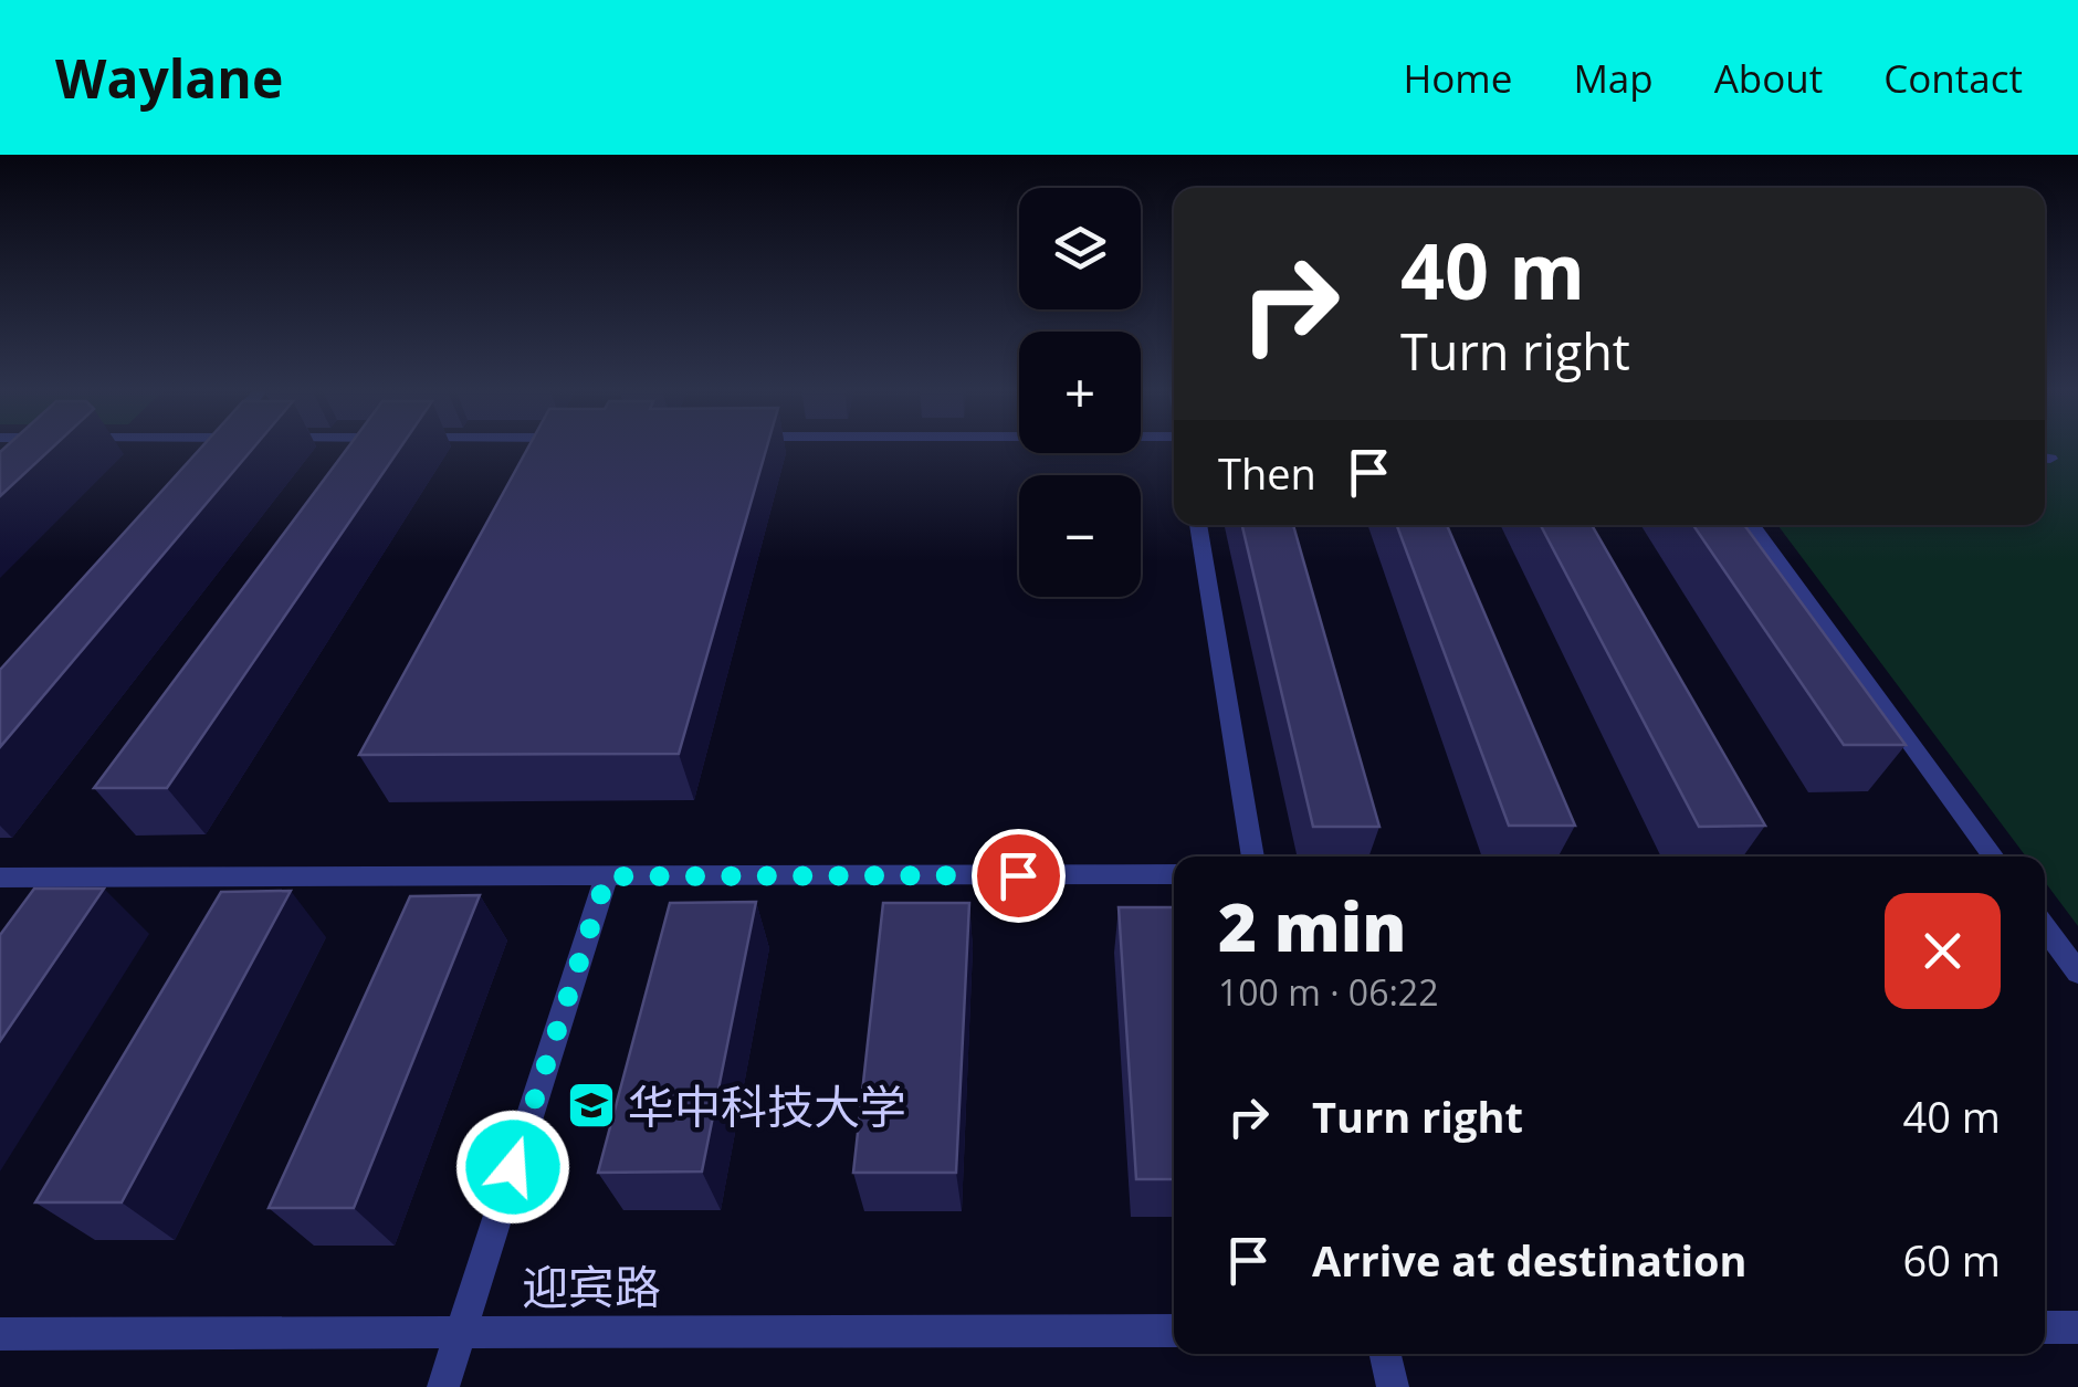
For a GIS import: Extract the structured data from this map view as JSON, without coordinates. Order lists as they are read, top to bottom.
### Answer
{
  "streets": {
    "street": ["迎宾路"]
  },
  "places": {
    "school or university": ["华中科技大学"]
  },
  "page": {
    "header": "Waylane",
    "nav": [
      "Home",
      "Map",
      "About",
      "Contact"
    ],
    "map_buttons": ["+", "−"],
    "turn": ["40 m", "Turn right"],
    "then": "Then",
    "heading": ["2 min", "100 m · 06:22"],
    "list": [
      {
        "name": "Turn right",
        "value": "40 m"
      },
      {
        "name": "Arrive at destination",
        "value": "60 m"
      }
    ]
  }
}
